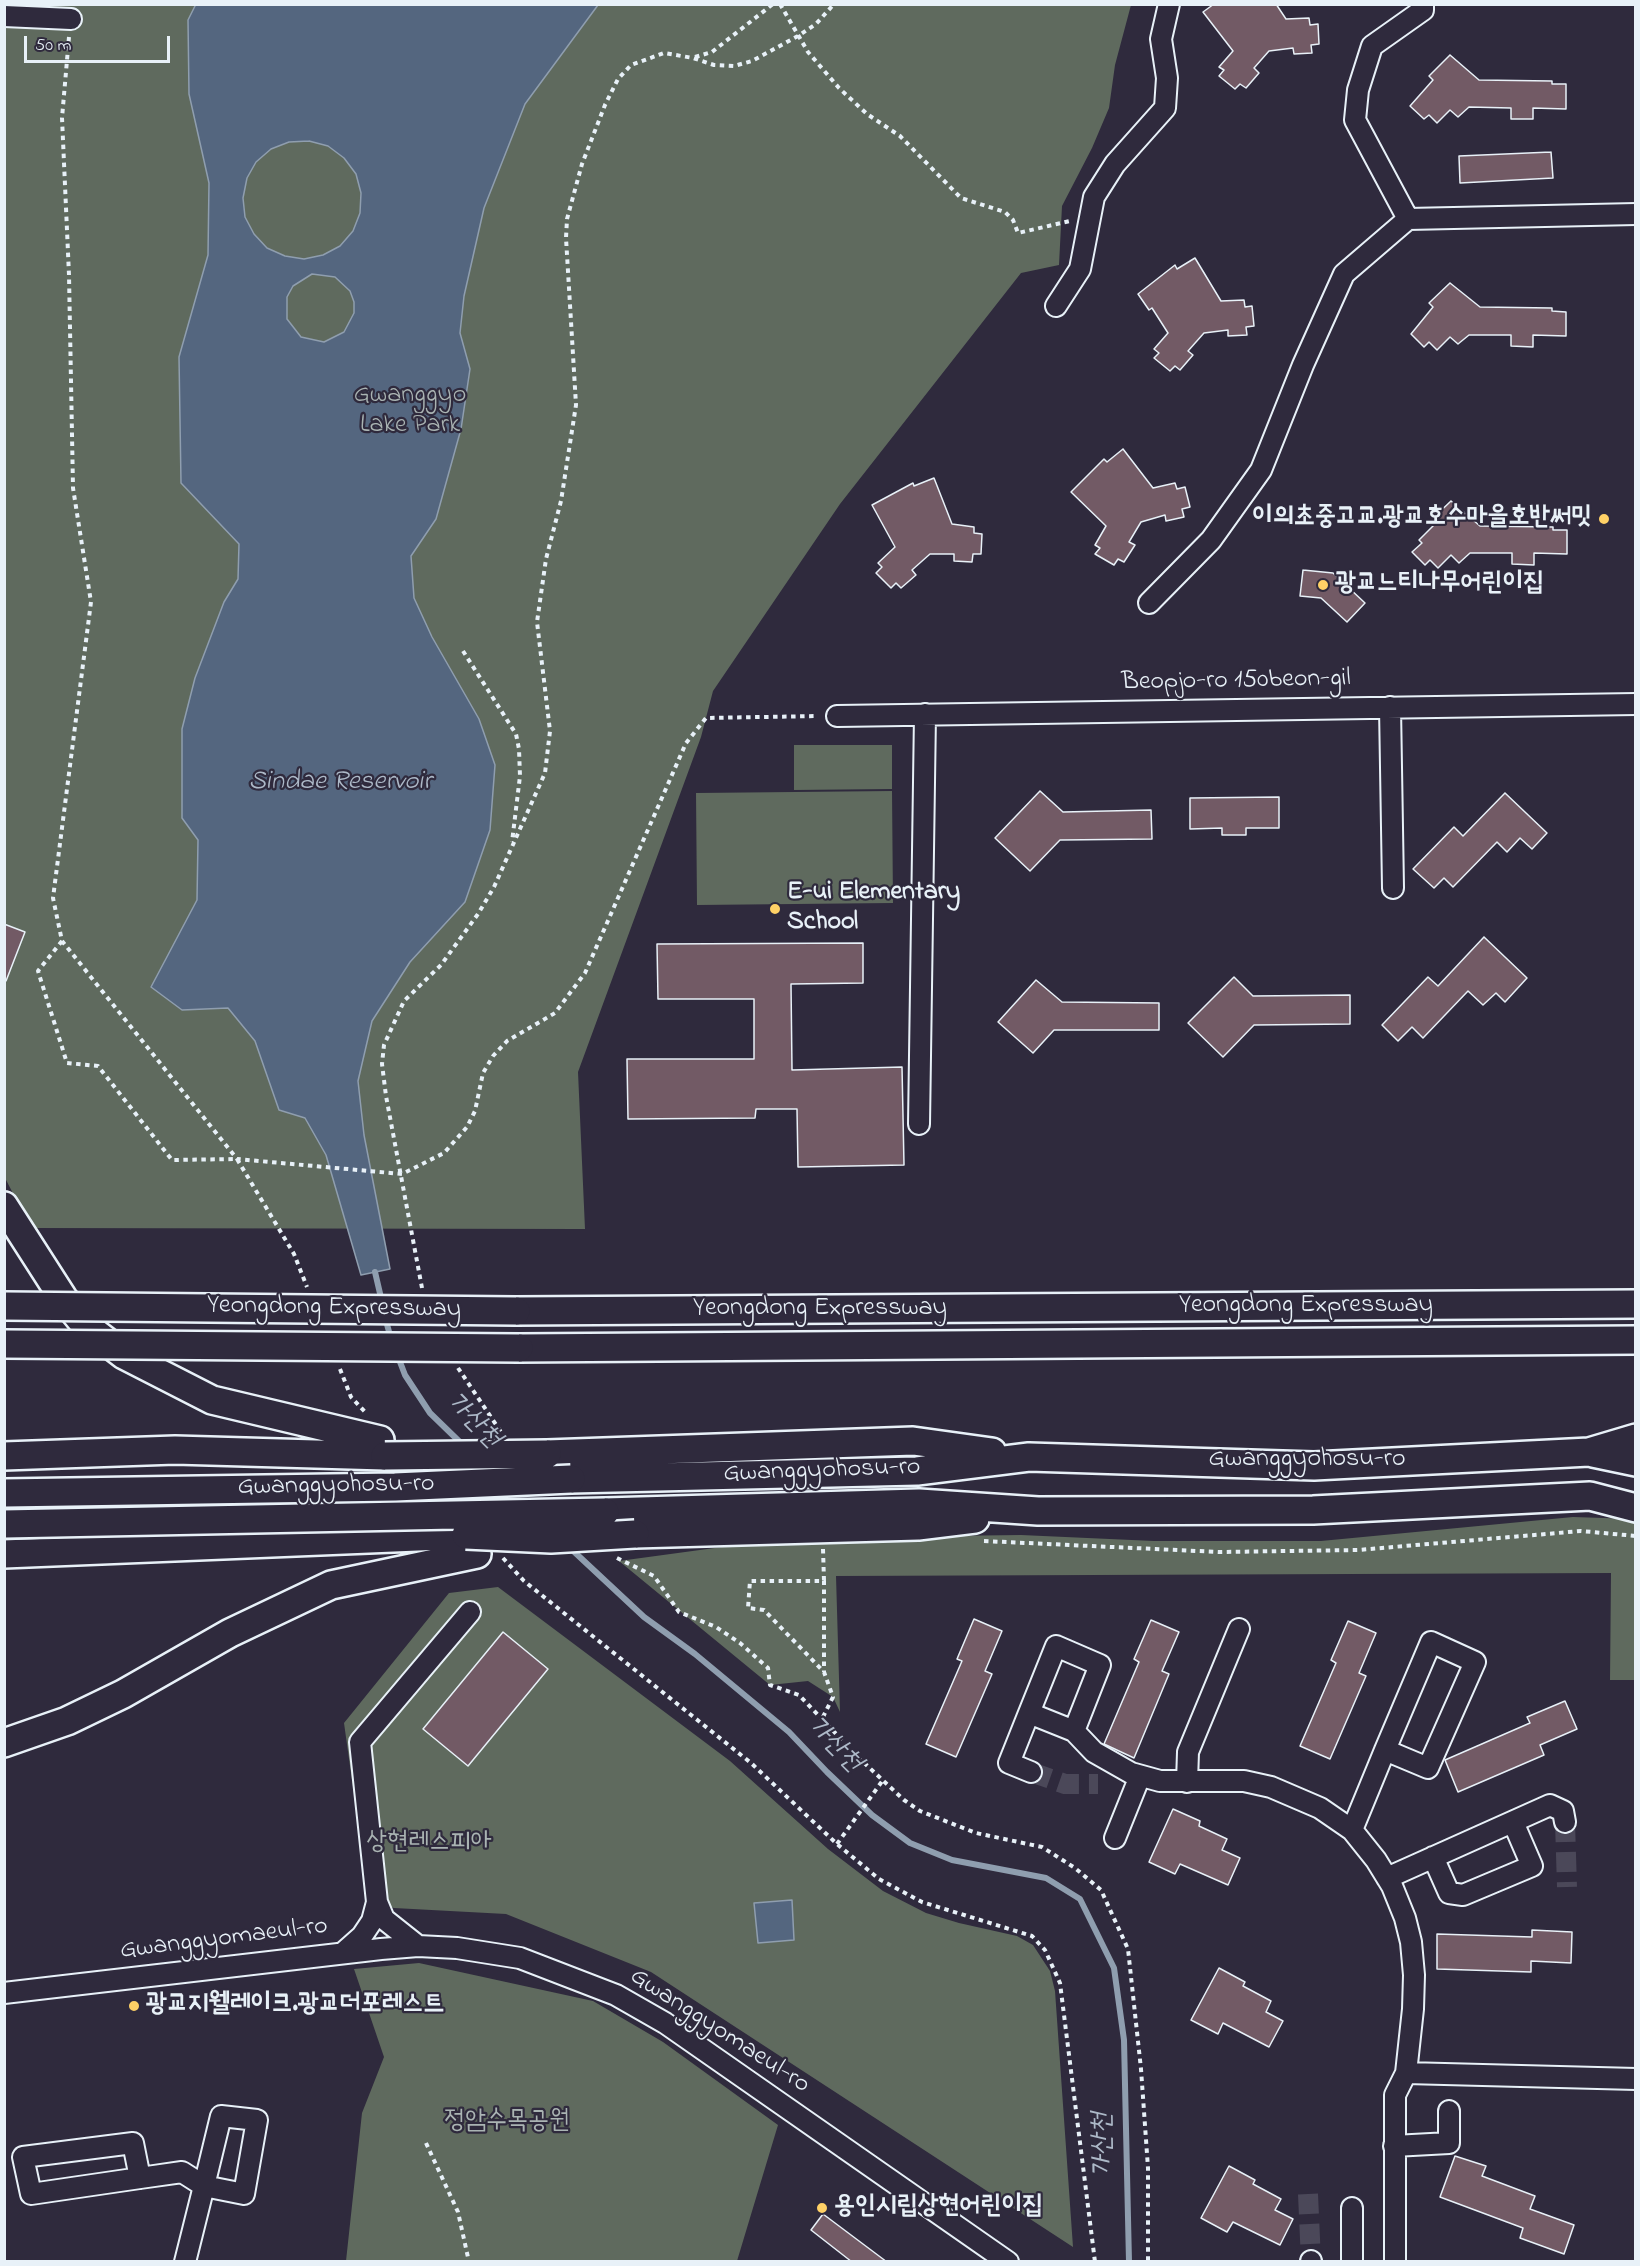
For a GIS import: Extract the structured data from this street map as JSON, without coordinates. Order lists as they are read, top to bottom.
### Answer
{
  "streets": {
    "highway": ["Yeongdong Expressway", "Gwanggyohosu-ro"],
    "street": ["Beopjo-ro 150beon-gil", "Gwanggyomaeul-ro"]
  },
  "water": ["Sindae Reservoir", "가산천"],
  "parks": ["Gwanggyo Lake Park", "상현레스피아", "정암수목공원"],
  "places": [
    "이의초중고교.광교호수마을호반써밋",
    "광교느티나무어린이집",
    "E-ui Elementary School",
    "광교지웰레이크.광교더포레스트",
    "용인시립상현어린이집"
  ],
  "scale_bar": "50 m"
}
